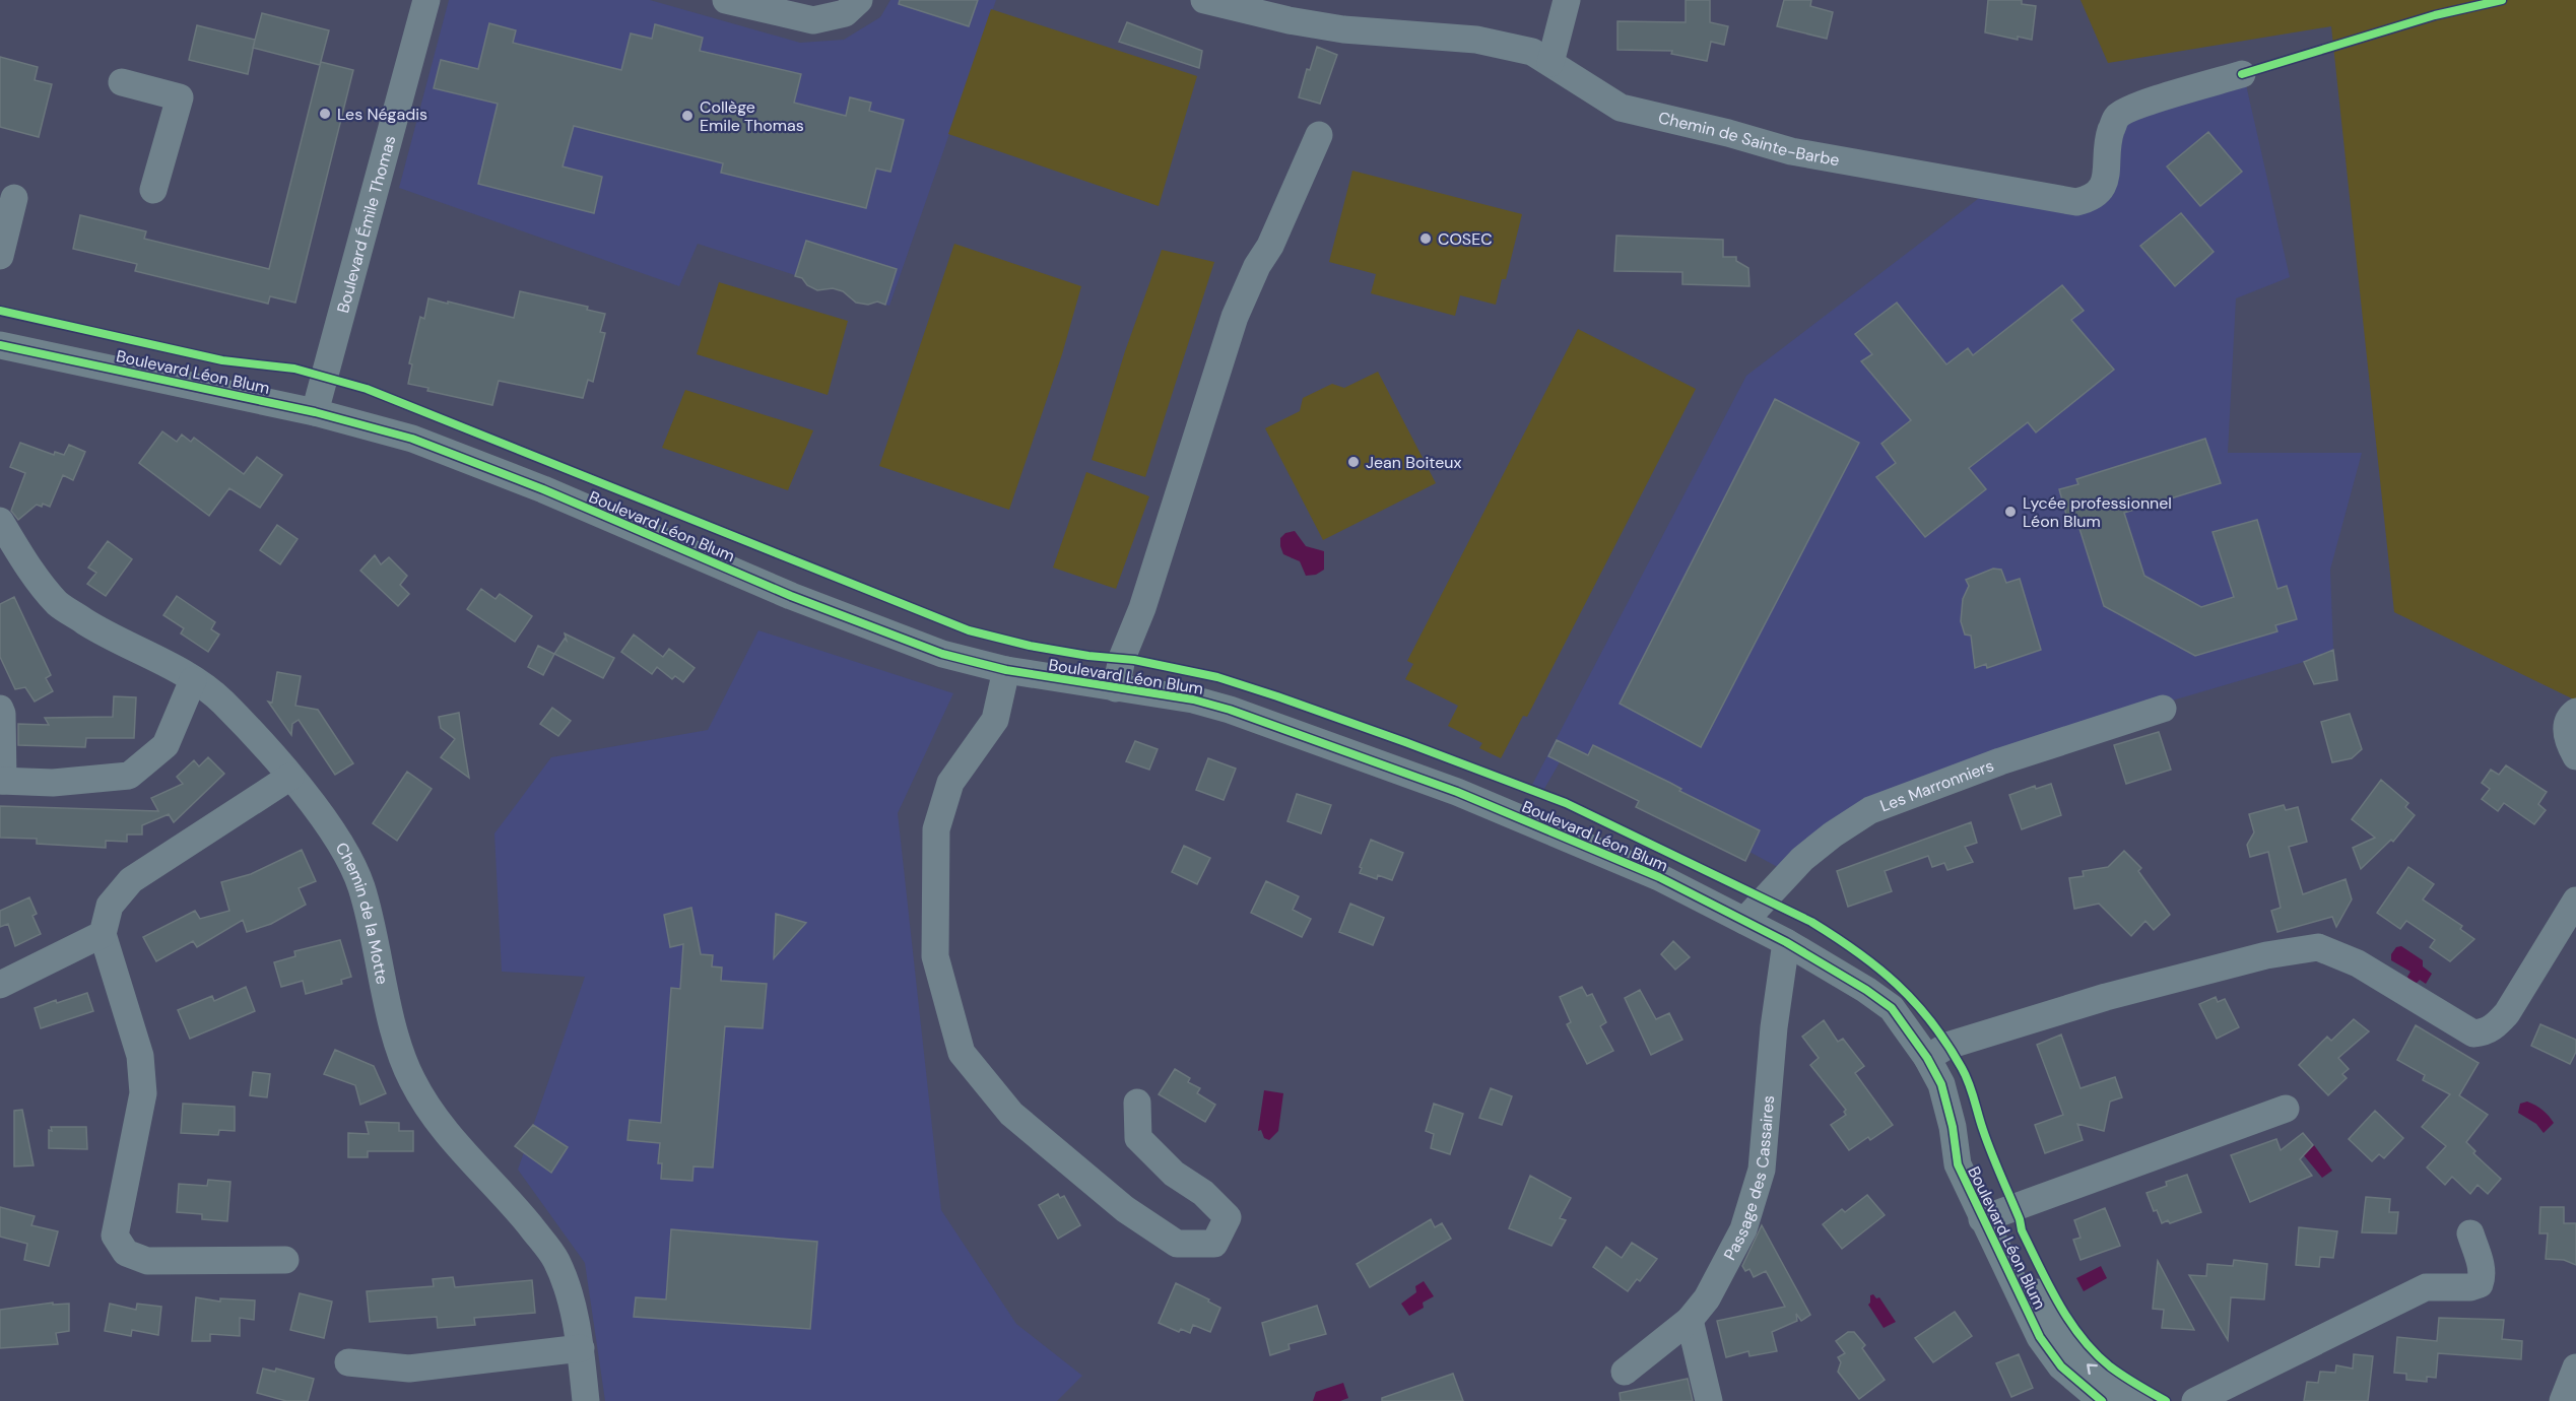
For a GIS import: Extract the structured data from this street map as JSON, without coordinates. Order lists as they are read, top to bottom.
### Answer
{
  "streets": {
    "street": [
      "Chemin de Sainte-Barbe",
      "Boulevard Émile Thomas",
      "Boulevard Léon Blum",
      "Les Marronniers",
      "Chemin de la Motte",
      "Passage des Cassaires"
    ]
  },
  "crossings": [
    ["Boulevard Émile Thomas", "Boulevard Léon Blum"],
    ["Boulevard Léon Blum", "Les Marronniers"],
    ["Boulevard Léon Blum", "Passage des Cassaires"]
  ],
  "places": [
    "Les Négadis",
    "Collège Emile Thomas",
    "COSEC",
    "Jean Boiteux",
    "Lycée professionnel Léon Blum"
  ]
}
